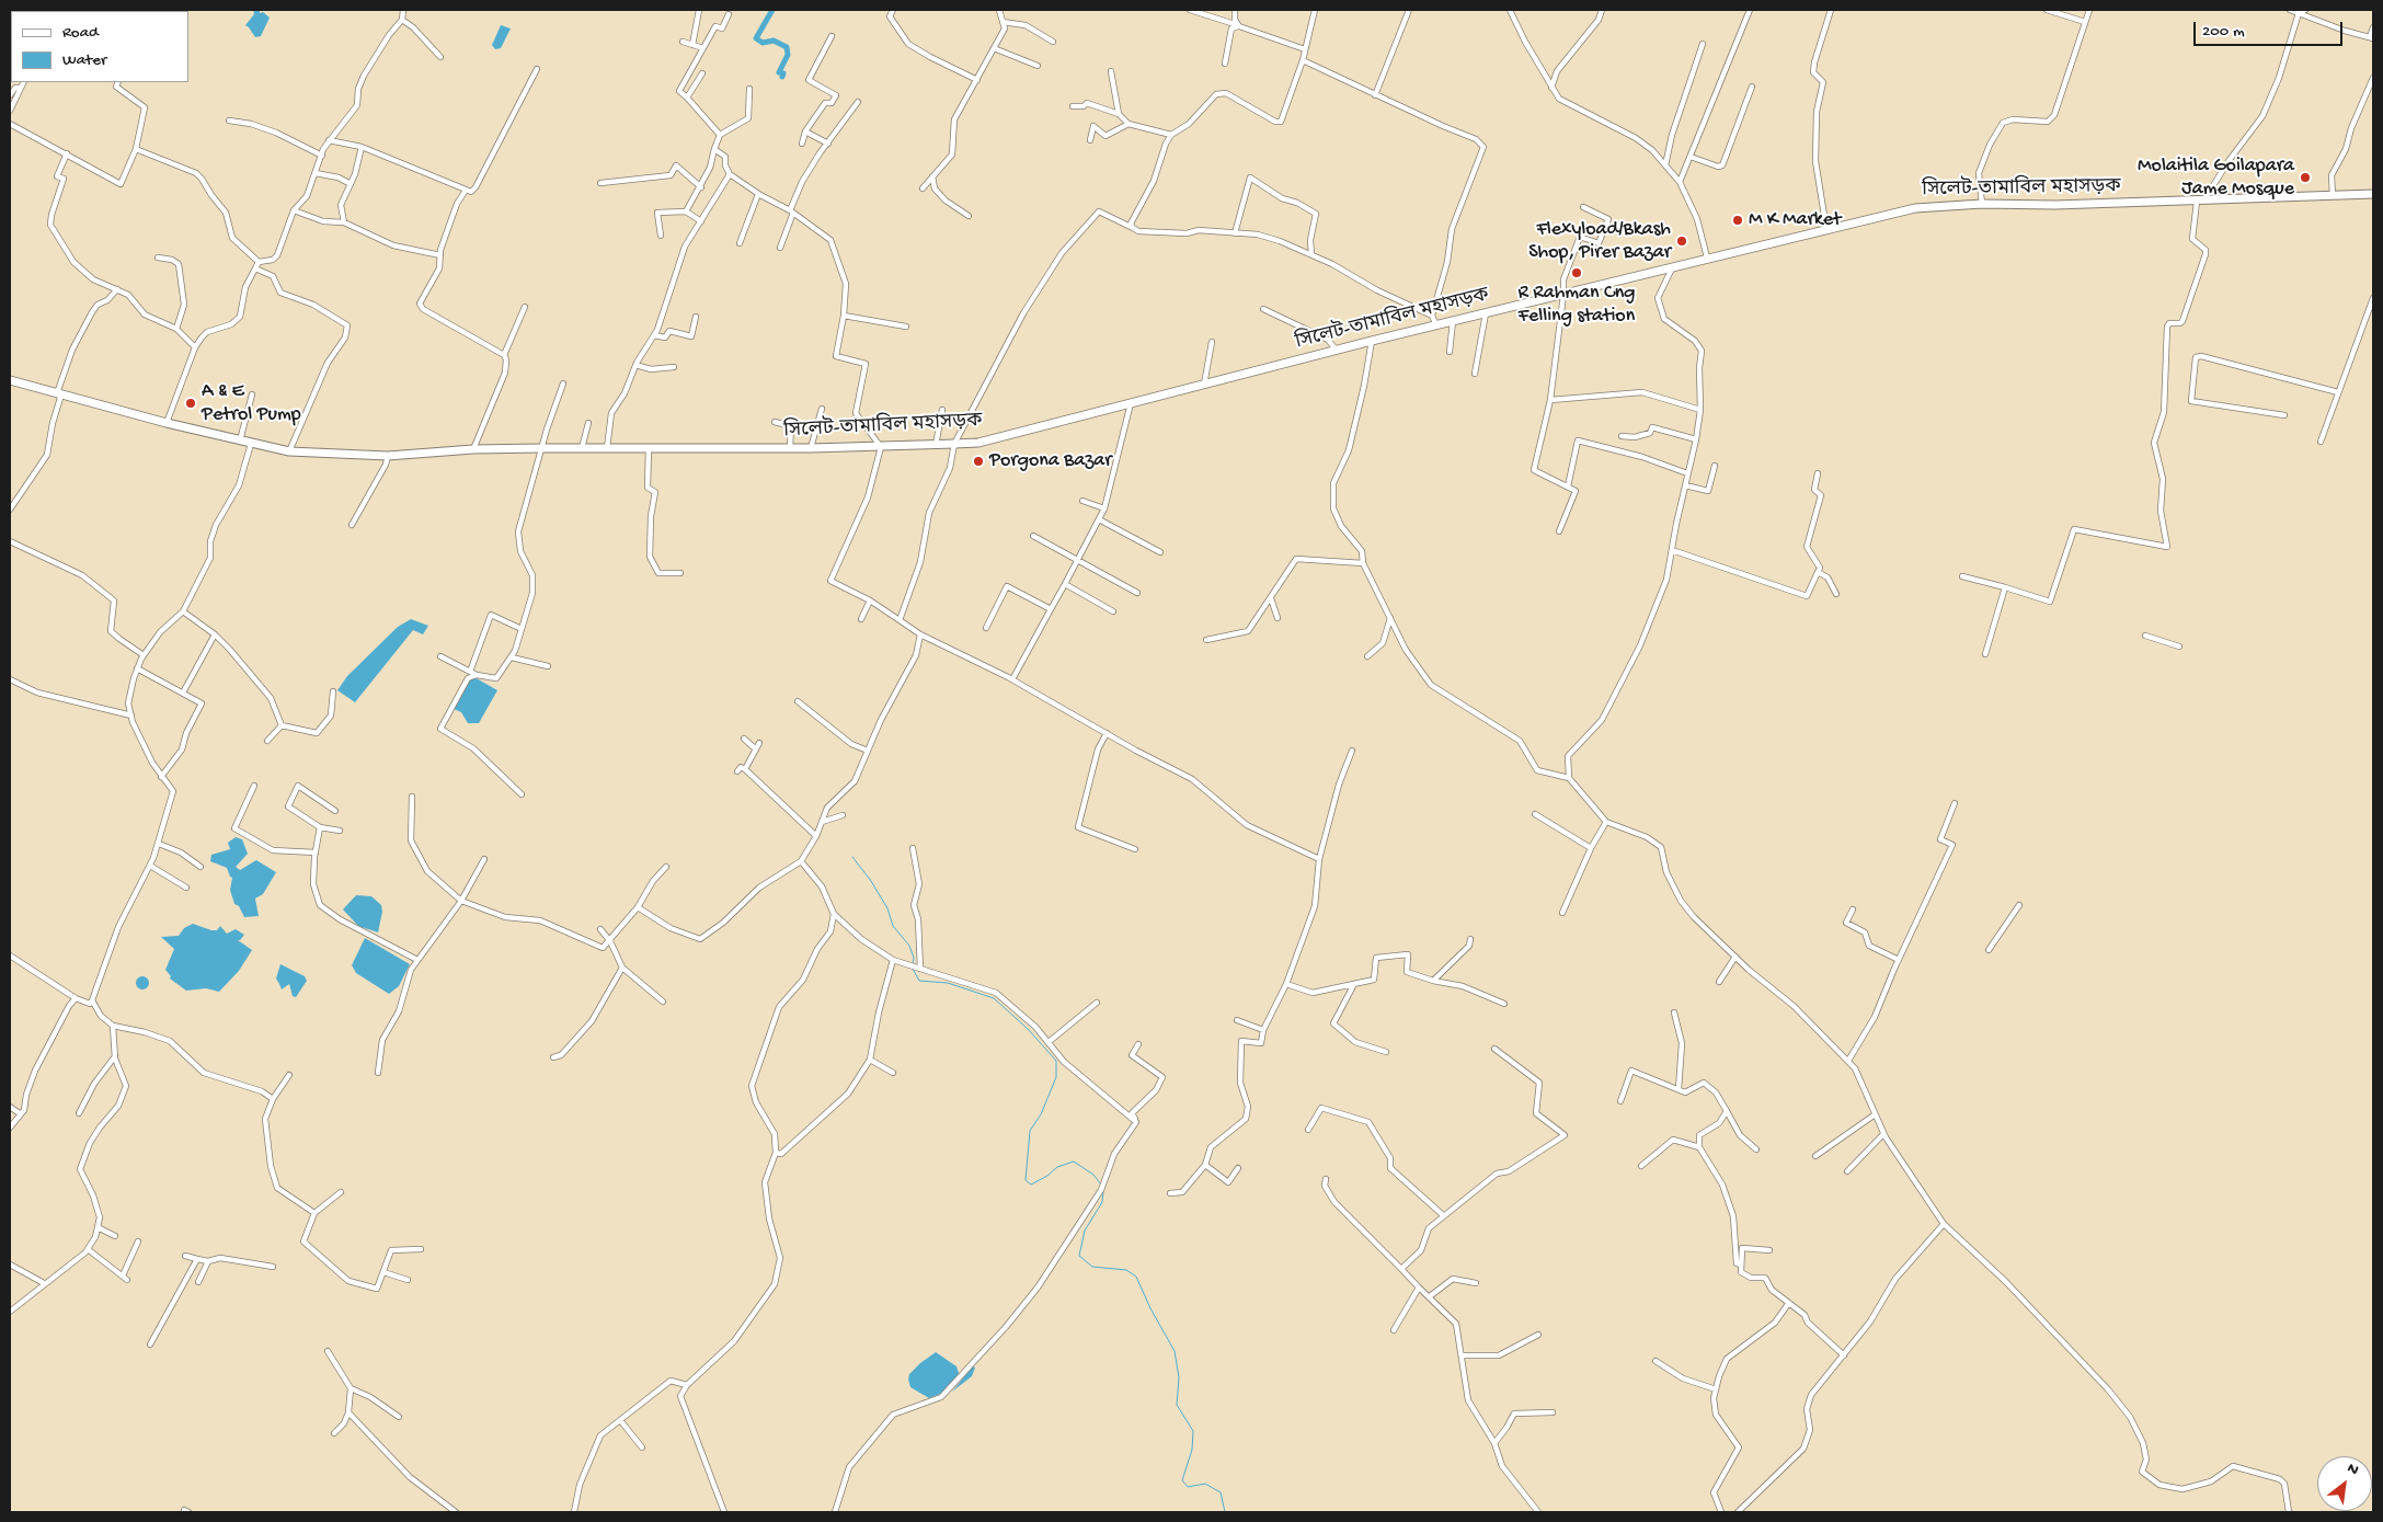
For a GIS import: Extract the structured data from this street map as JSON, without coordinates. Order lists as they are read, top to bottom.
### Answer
{
  "streets": {
    "highway": ["সিলেট-তামাবিল মহাসড়ক"]
  },
  "places": [
    "Molaitila Goilapara Jame Mosque",
    "M K Market",
    "Flexyload/Bkash Shop, Pirer Bazar",
    "R Rahman Cng Felling station",
    "A & E Petrol Pump",
    "Porgona Bazar"
  ],
  "legend": ["Road", "Water"],
  "scale_bar": "200 m",
  "north": "top right"
}
